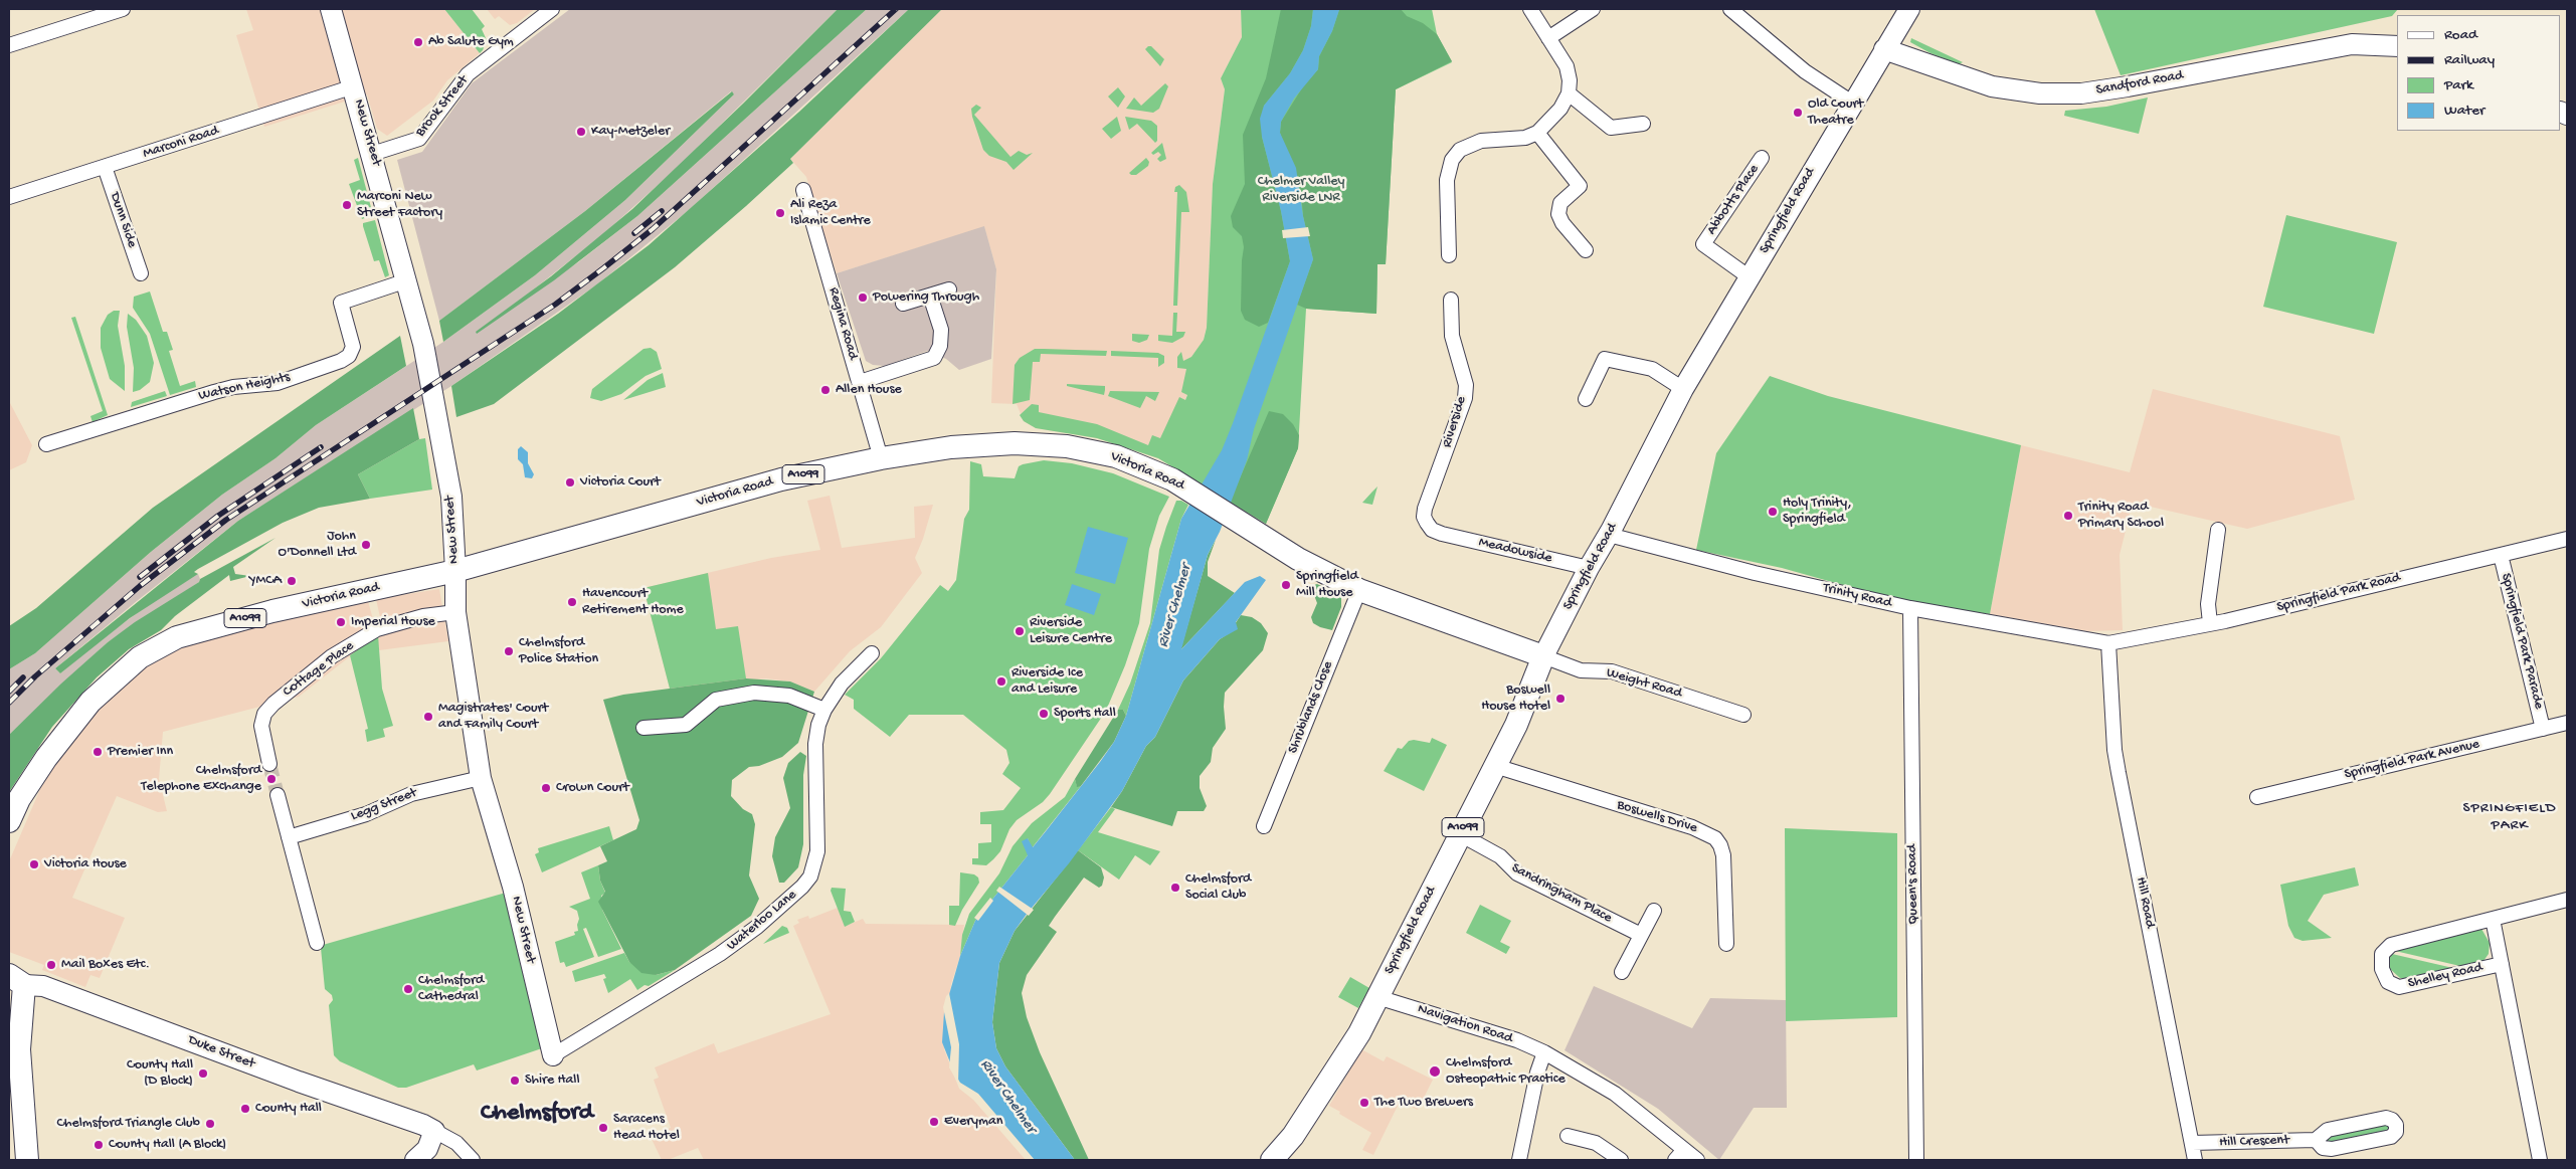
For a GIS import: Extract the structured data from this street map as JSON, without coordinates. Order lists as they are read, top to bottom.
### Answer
{
  "streets": {
    "main road": ["Springfield Road", "Victoria Road", "A1099"],
    "street": [
      "Sandford Road",
      "Brook Street",
      "New Street",
      "Marconi Road",
      "Abbotts Place",
      "Dunn Side",
      "Regina Road",
      "Watson Heights",
      "Riverside",
      "Meadowside",
      "Springfield Park Road",
      "Trinity Road",
      "Springfield Park Parade",
      "Cottage Place",
      "Weight Road",
      "Shrublands Close",
      "Springfield Park Avenue",
      "Legg Street",
      "Boswells Drive",
      "Queen's Road",
      "Sandringham Place",
      "Hill Road",
      "Waterloo Lane",
      "Shelley Road",
      "Navigation Road",
      "Duke Street",
      "Hill Crescent"
    ]
  },
  "crossings": [
    ["Sandford Road", "Springfield Road"],
    ["Brook Street", "New Street"],
    ["New Street", "Marconi Road"],
    ["New Street", "Watson Heights"],
    ["New Street", "Victoria Road"],
    ["New Street", "Cottage Place"],
    ["New Street", "Legg Street"],
    ["New Street", "Waterloo Lane"],
    ["Marconi Road", "Dunn Side"],
    ["Abbotts Place", "Springfield Road"],
    ["Springfield Road", "Victoria Road"],
    ["Springfield Road", "Meadowside"],
    ["Springfield Road", "Trinity Road"],
    ["Springfield Road", "Weight Road"],
    ["Springfield Road", "Boswells Drive"],
    ["Springfield Road", "Sandringham Place"],
    ["Springfield Road", "Navigation Road"],
    ["Regina Road", "Victoria Road"],
    ["Riverside", "Meadowside"],
    ["Victoria Road", "Weight Road"],
    ["Victoria Road", "Shrublands Close"],
    ["Springfield Park Road", "Trinity Road"],
    ["Springfield Park Road", "Springfield Park Parade"],
    ["Springfield Park Road", "Hill Road"],
    ["Trinity Road", "Queen's Road"],
    ["Trinity Road", "Hill Road"],
    ["Springfield Park Parade", "Springfield Park Avenue"],
    ["Hill Road", "Hill Crescent"]
  ],
  "districts": ["SPRINGFIELD PARK", "Chelmsford"],
  "water": ["River Chelmer"],
  "parks": ["Chelmer Valley Riverside LNR"],
  "places": [
    "Ab Salute Gym",
    "Old Court Theatre",
    "Kay-Metzeler",
    "Marconi New Street Factory",
    "Ali Reza Islamic Centre",
    "Powering Through",
    "Allen House",
    "Victoria Court",
    "Holy Trinity, Springfield",
    "Trinity Road Primary School",
    "John O'Donnell Ltd",
    "YMCA",
    "Springfield Mill House",
    "Havencourt Retirement Home",
    "Imperial House",
    "Riverside Leisure Centre",
    "Chelmsford Police Station",
    "Riverside Ice and Leisure",
    "Boswell House Hotel",
    "Sports Hall",
    "Magistrates' Court and Family Court",
    "Premier Inn",
    "Chelmsford Telephone Exchange",
    "Crown Court",
    "Victoria House",
    "Chelmsford Social Club",
    "Mail Boxes Etc.",
    "Chelmsford Cathedral",
    "Chelmsford Osteopathic Practice",
    "County Hall (D Block)",
    "Shire Hall",
    "The Two Brewers",
    "County Hall",
    "Everyman",
    "Chelmsford Triangle Club",
    "Saracens Head Hotel",
    "County Hall (A Block)"
  ],
  "legend": [
    "Road",
    "Railway",
    "Park",
    "Water"
  ]
}
